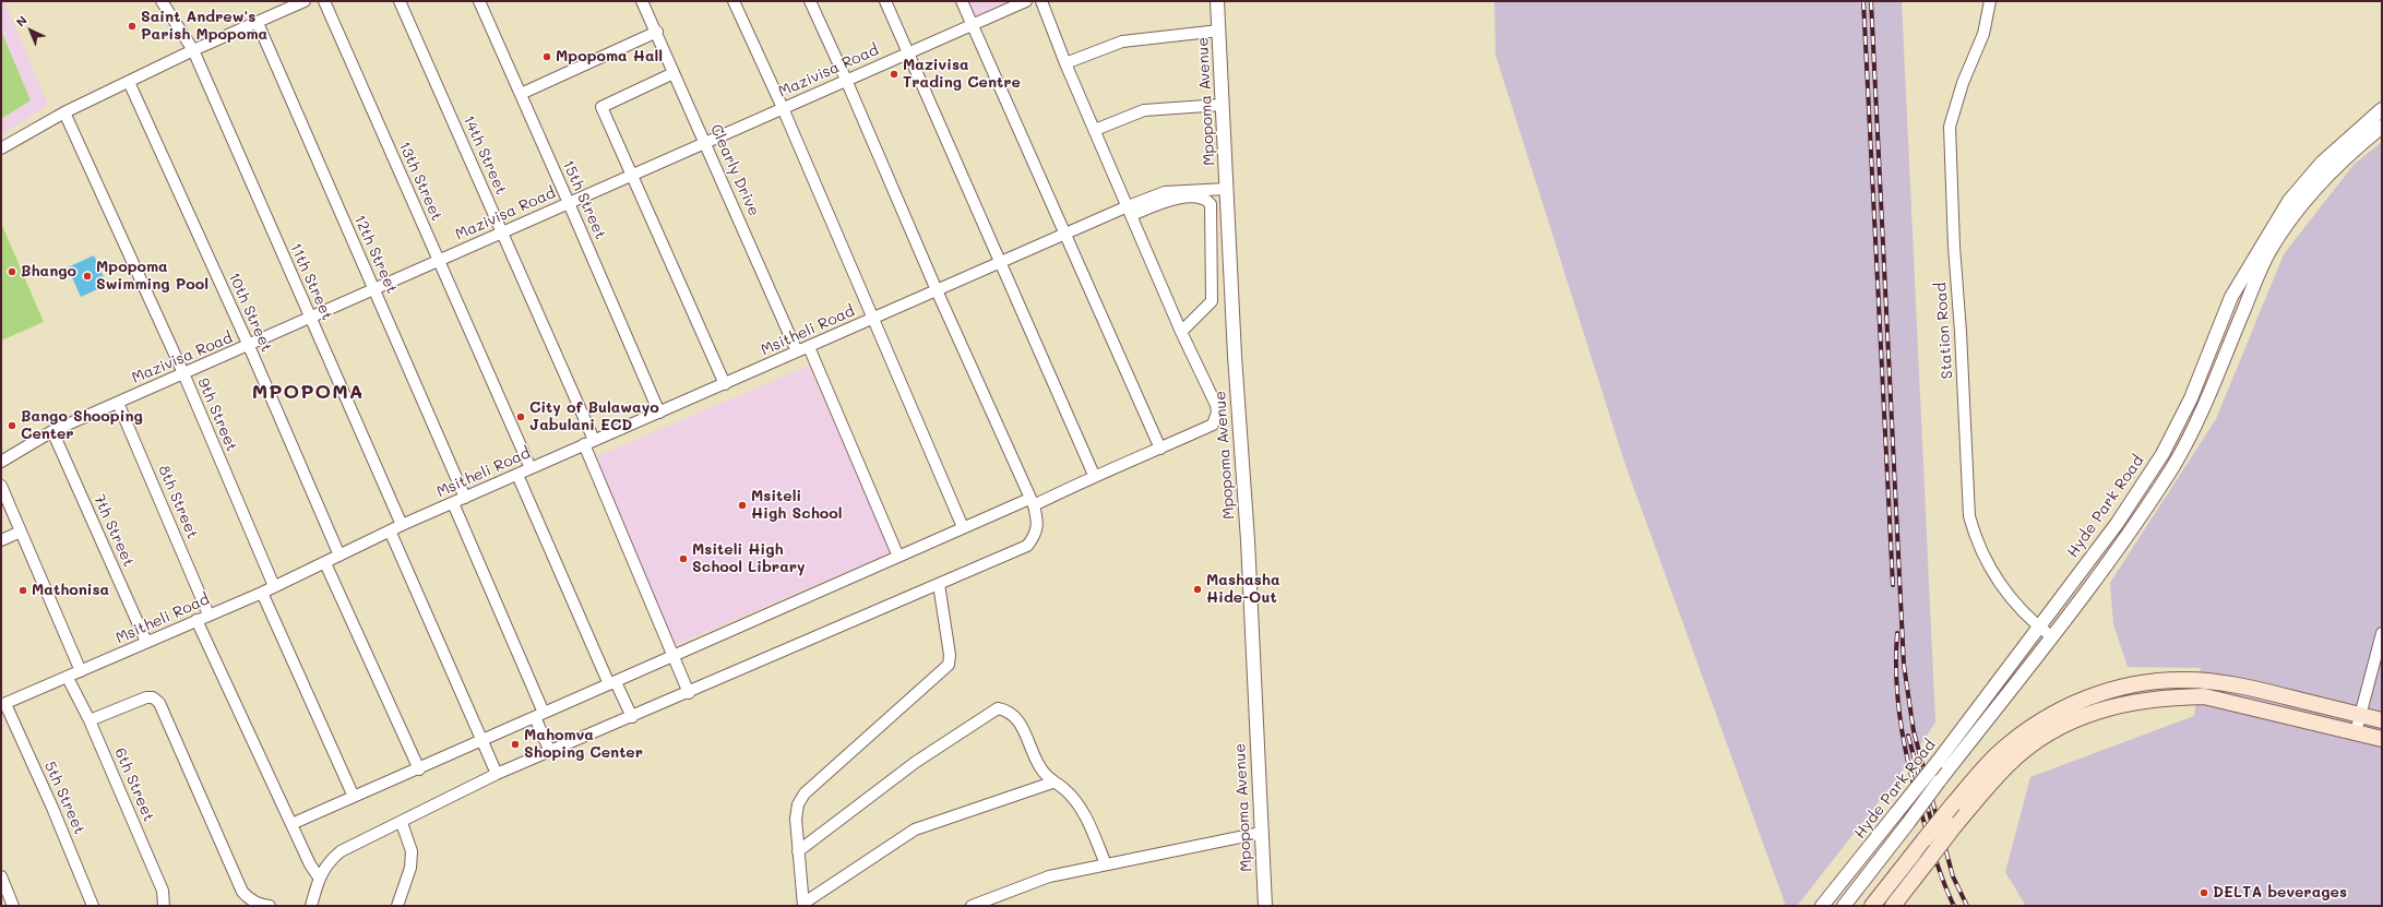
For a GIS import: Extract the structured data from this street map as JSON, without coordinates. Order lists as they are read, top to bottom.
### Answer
{
  "streets": {
    "street": [
      "Mazivisa Road",
      "Mpopoma Avenue",
      "14th Street",
      "Clearly Drive",
      "13th Street",
      "15th Street",
      "12th Street",
      "11th Street",
      "10th Street",
      "Msitheli Road",
      "Station Road",
      "9th Street",
      "8th Street",
      "Hyde Park Road",
      "7th Street",
      "6th Street",
      "5th Street"
    ]
  },
  "crossings": [
    ["Mazivisa Road", "14th Street"],
    ["Mazivisa Road", "Clearly Drive"],
    ["Mazivisa Road", "13th Street"],
    ["Mazivisa Road", "15th Street"],
    ["Mazivisa Road", "12th Street"],
    ["Mazivisa Road", "11th Street"],
    ["Mazivisa Road", "10th Street"],
    ["Mazivisa Road", "9th Street"],
    ["Mazivisa Road", "8th Street"],
    ["Mazivisa Road", "7th Street"],
    ["Mpopoma Avenue", "Msitheli Road"],
    ["14th Street", "Msitheli Road"],
    ["Clearly Drive", "Msitheli Road"],
    ["13th Street", "Msitheli Road"],
    ["15th Street", "Msitheli Road"],
    ["12th Street", "Msitheli Road"],
    ["11th Street", "Msitheli Road"],
    ["10th Street", "Msitheli Road"],
    ["Msitheli Road", "9th Street"],
    ["Msitheli Road", "8th Street"],
    ["Msitheli Road", "7th Street"],
    ["Msitheli Road", "6th Street"],
    ["Msitheli Road", "5th Street"],
    ["Station Road", "Hyde Park Road"]
  ],
  "districts": ["MPOPOMA"],
  "places": [
    "Saint Andrew's Parish Mpopoma",
    "Mpopoma Hall",
    "Mazivisa Trading Centre",
    "Bhango",
    "Mpopoma Swimming Pool",
    "City of Bulawayo Jabulani ECD",
    "Bango Shooping Center",
    "Msiteli High School",
    "Msiteli High School Library",
    "Mashasha Hide-Out",
    "Mathonisa",
    "Mahomva Shoping Center",
    "DELTA beverages"
  ],
  "north": "top left"
}
